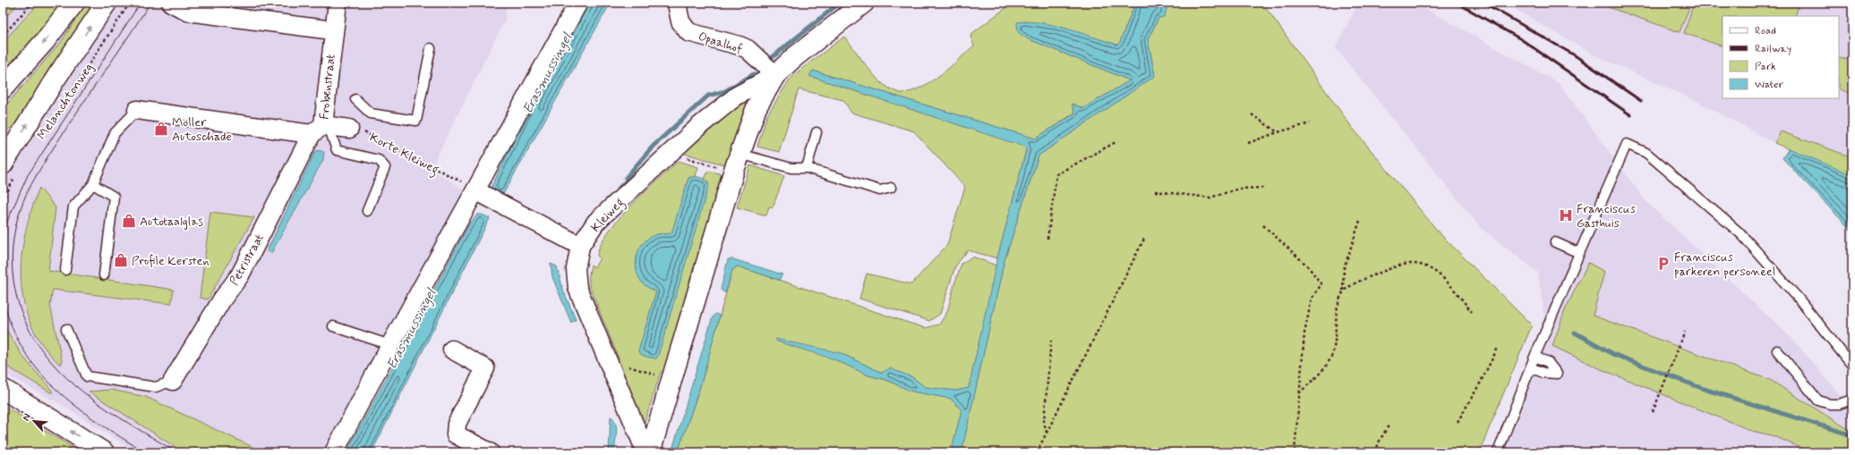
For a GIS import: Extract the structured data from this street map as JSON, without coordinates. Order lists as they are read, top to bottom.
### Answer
{
  "streets": {
    "street": [
      "Opaalhof",
      "Frobenstraat",
      "Melanchtonweg",
      "Kleiweg",
      "Petristraat"
    ],
    "path": ["Korte Kleiweg"]
  },
  "crossings": [
    ["Opaalhof", "Kleiweg"],
    ["Frobenstraat", "Petristraat"]
  ],
  "water": ["Erasmussingel"],
  "places": {
    "shop": ["Möller Autoschade", "Autotaalglas", "Profile Kersten"],
    "hospital": ["Franciscus Gasthuis"],
    "parking": ["Franciscus parkeren personeel"]
  },
  "legend": [
    "Road",
    "Railway",
    "Park",
    "Water"
  ],
  "north": "top left"
}
